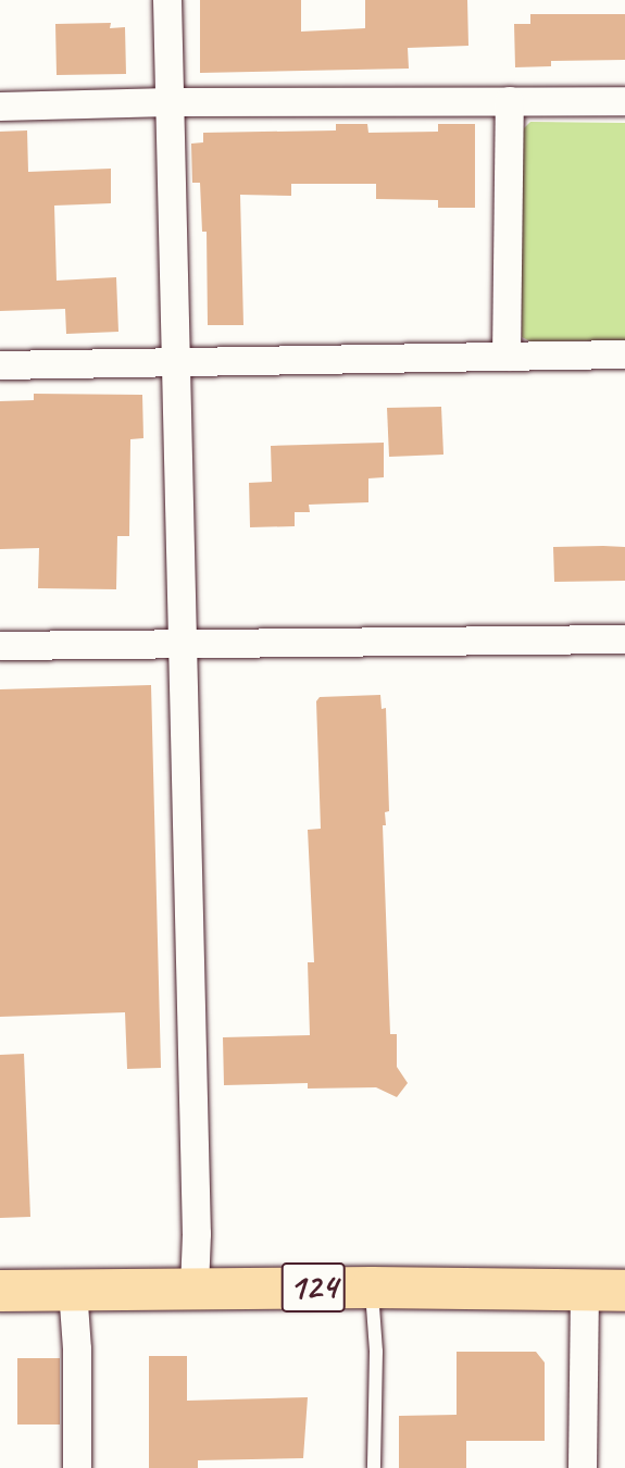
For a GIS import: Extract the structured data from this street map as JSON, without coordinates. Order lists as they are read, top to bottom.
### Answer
{
  "streets": {
    "main road": ["124"]
  }
}
